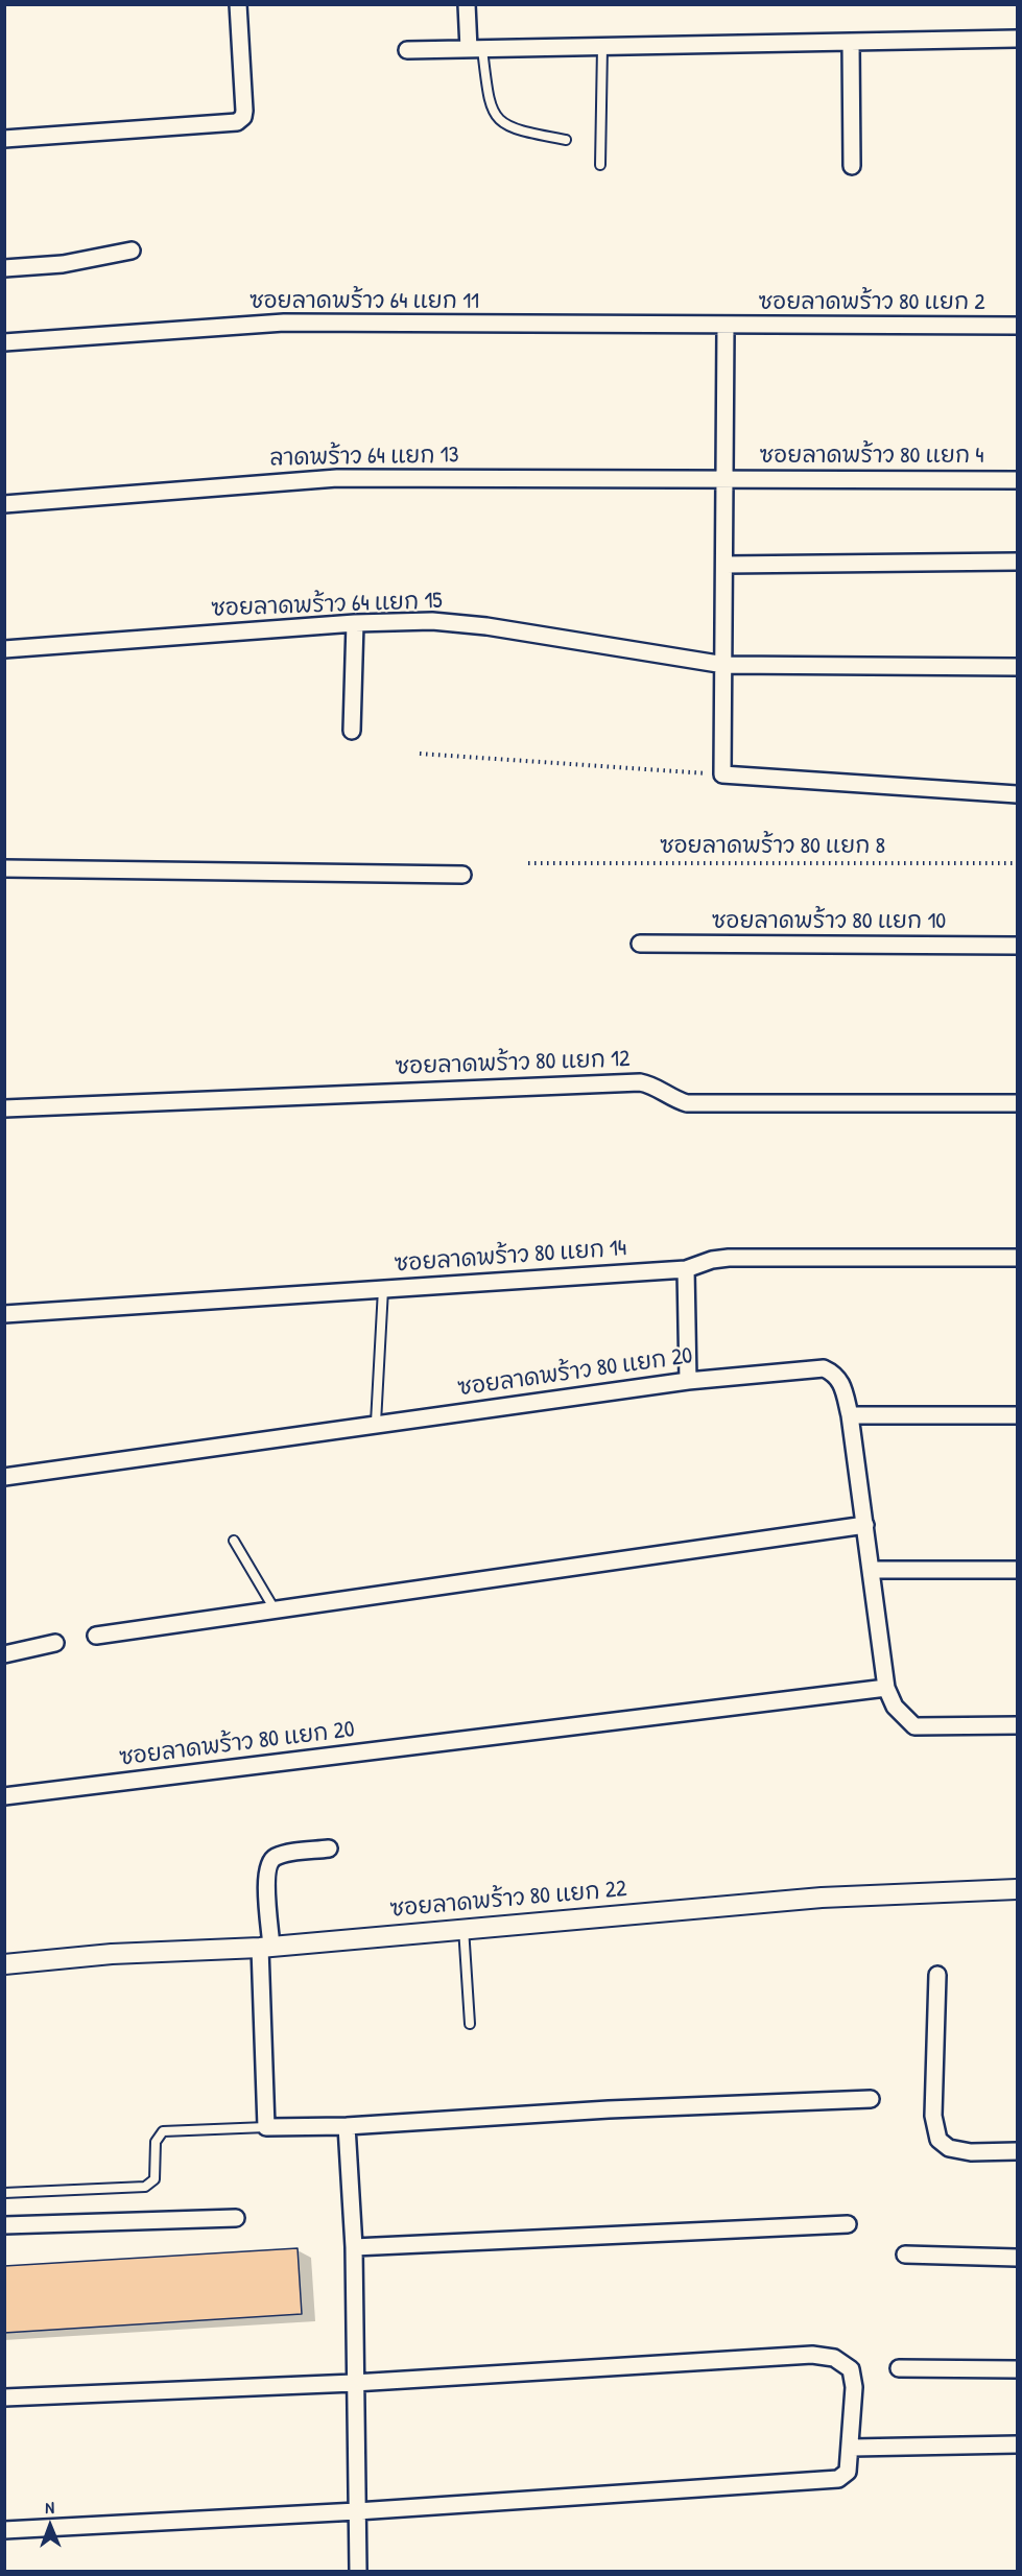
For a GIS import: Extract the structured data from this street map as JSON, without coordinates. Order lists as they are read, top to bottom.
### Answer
{
  "streets": {
    "street": [
      "ซอยลาดพร้าว 64 แยก 11",
      "ซอยลาดพร้าว 80 แยก 2",
      "ซอยลาดพร้าว 80 แยก 4",
      "ลาดพร้าว 64 แยก 13",
      "ซอยลาดพร้าว 64 แยก 15",
      "ซอยลาดพร้าว 80 แยก 10",
      "ซอยลาดพร้าว 80 แยก 12",
      "ซอยลาดพร้าว 80 แยก 14",
      "ซอยลาดพร้าว 80 แยก 20",
      "ซอยลาดพร้าว 80 แยก 22"
    ],
    "path": ["ซอยลาดพร้าว 80 แยก 8"]
  },
  "crossings": [
    ["ซอยลาดพร้าว 64 แยก 11", "ซอยลาดพร้าว 80 แยก 2"],
    ["ซอยลาดพร้าว 80 แยก 4", "ลาดพร้าว 64 แยก 13"]
  ],
  "north": "top"
}
